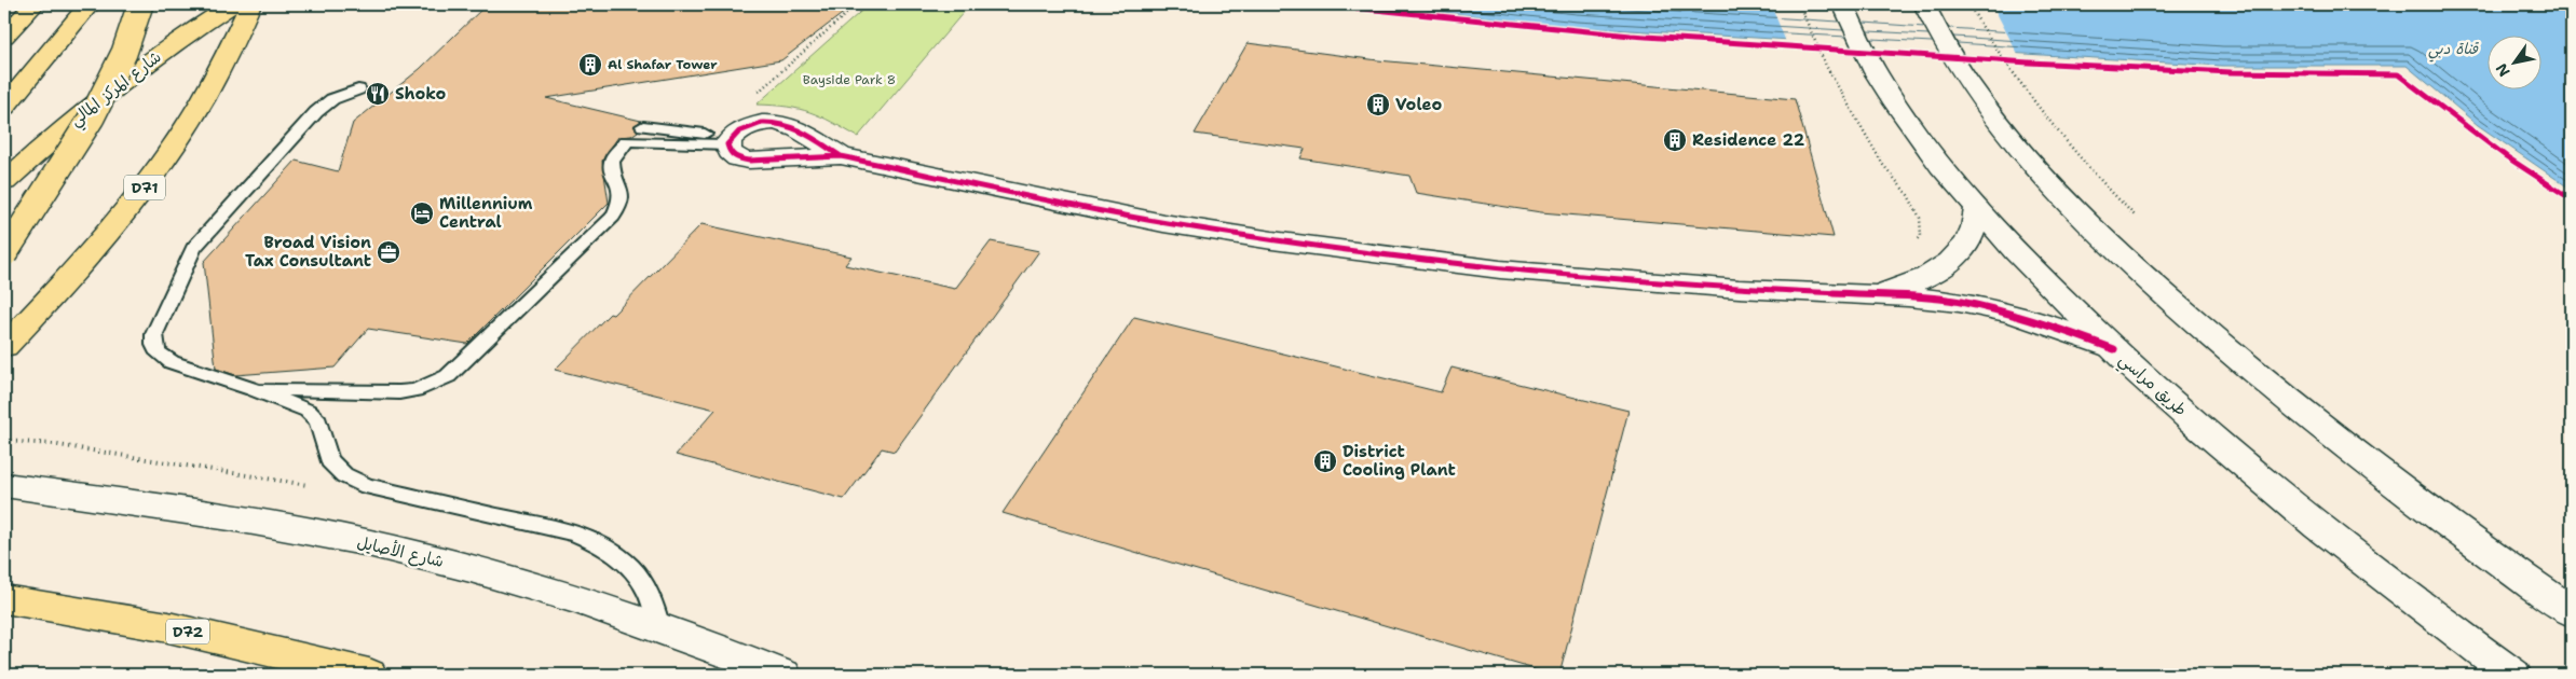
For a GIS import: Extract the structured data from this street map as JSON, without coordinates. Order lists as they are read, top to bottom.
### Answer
{
  "streets": {
    "main road": ["شارع المركز المالي", "D71", "D72"],
    "street": ["طريق مراسي", "شارع الأصايل"]
  },
  "water": ["قناة دبي"],
  "parks": ["Bayside Park 8"],
  "places": {
    "building": [
      "Al Shafar Tower",
      "Voleo",
      "Residence 22",
      "District Cooling Plant"
    ],
    "restaurant": ["Shoko"],
    "hotel": ["Millennium Central"],
    "office": ["Broad Vision Tax Consultant"]
  },
  "north": "bottom left"
}
